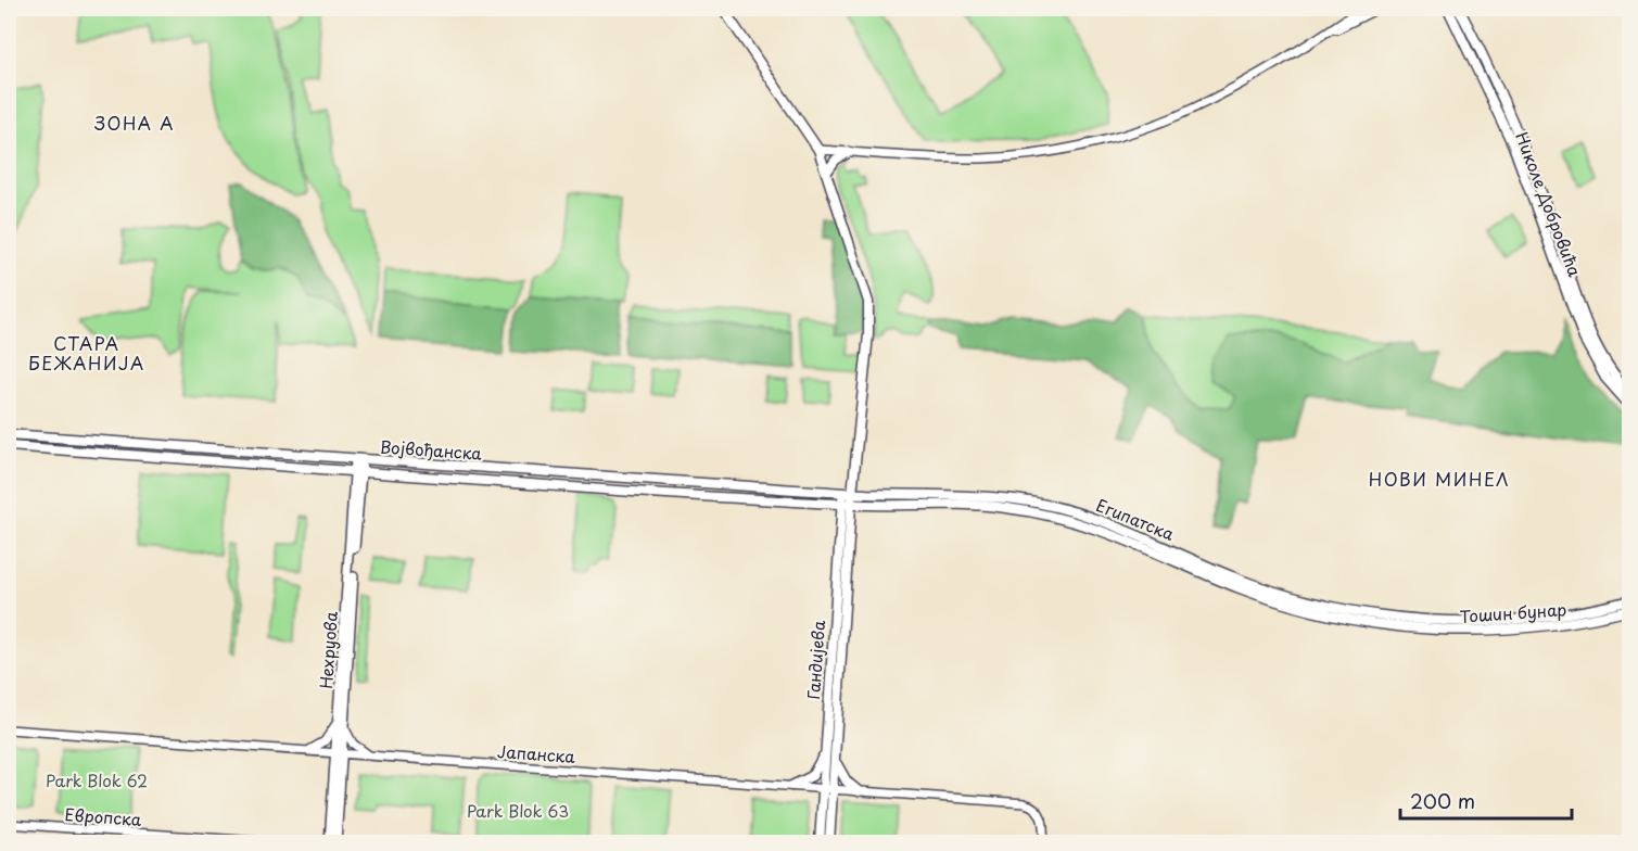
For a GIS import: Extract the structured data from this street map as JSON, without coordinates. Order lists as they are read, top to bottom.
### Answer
{
  "streets": {
    "main road": [
      "Николе Добровића",
      "Војвођанска",
      "Египатска",
      "Тошин бунар",
      "Гандијева"
    ],
    "street": ["Нехруова", "Јапанска", "Европска"]
  },
  "crossings": [
    ["Војвођанска", "Египатска"],
    ["Војвођанска", "Нехруова"],
    ["Војвођанска", "Гандијева"],
    ["Египатска", "Тошин бунар"],
    ["Египатска", "Гандијева"],
    ["Нехруова", "Јапанска"],
    ["Гандијева", "Јапанска"]
  ],
  "districts": ["ЗОНА А", "СТАРА БЕЖАНИЈА", "НОВИ МИНЕЛ"],
  "parks": ["Park Blok 62", "Park Blok 63"],
  "scale_bar": "200 m"
}
